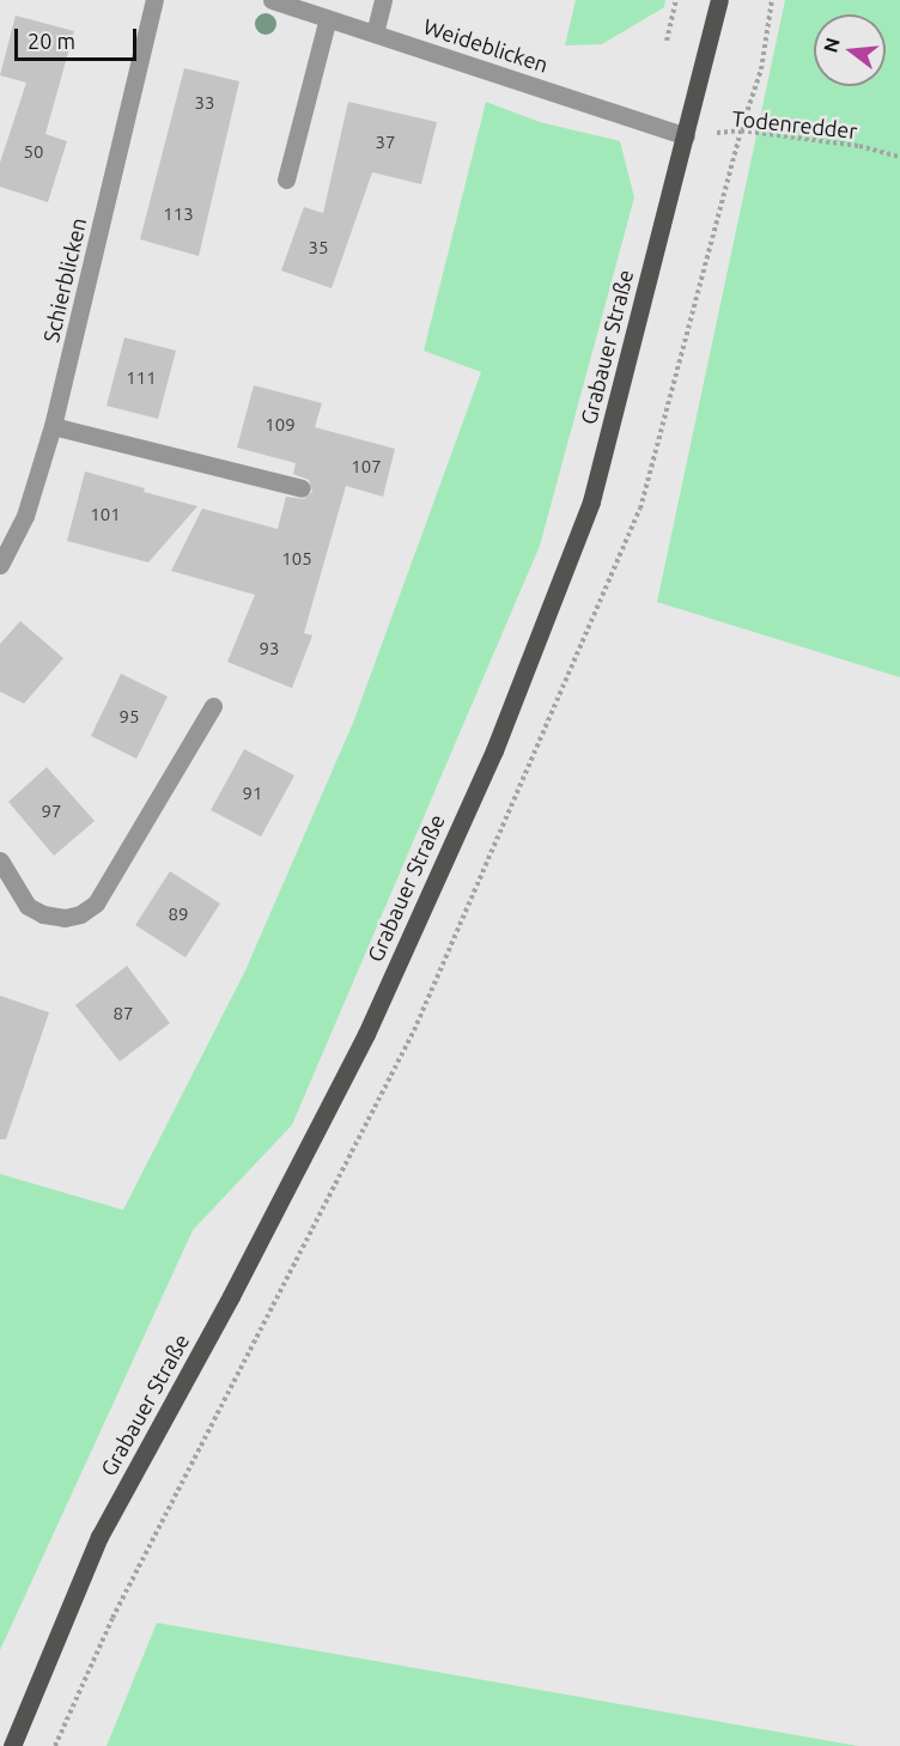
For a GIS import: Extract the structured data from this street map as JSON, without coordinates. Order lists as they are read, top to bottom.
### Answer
{
  "streets": {
    "main road": ["Grabauer Straße"],
    "street": ["Weideblicken", "Schierblicken"],
    "path": ["Todenredder"]
  },
  "crossings": [
    ["Weideblicken", "Todenredder"],
    ["Weideblicken", "Grabauer Straße"],
    ["Todenredder", "Grabauer Straße"]
  ],
  "house_numbers": [
    "33",
    "37",
    "50",
    "113",
    "35",
    "111",
    "109",
    "107",
    "101",
    "105",
    "93",
    "95",
    "91",
    "97",
    "89",
    "87"
  ],
  "scale_bar": "20 m",
  "north": "left"
}
